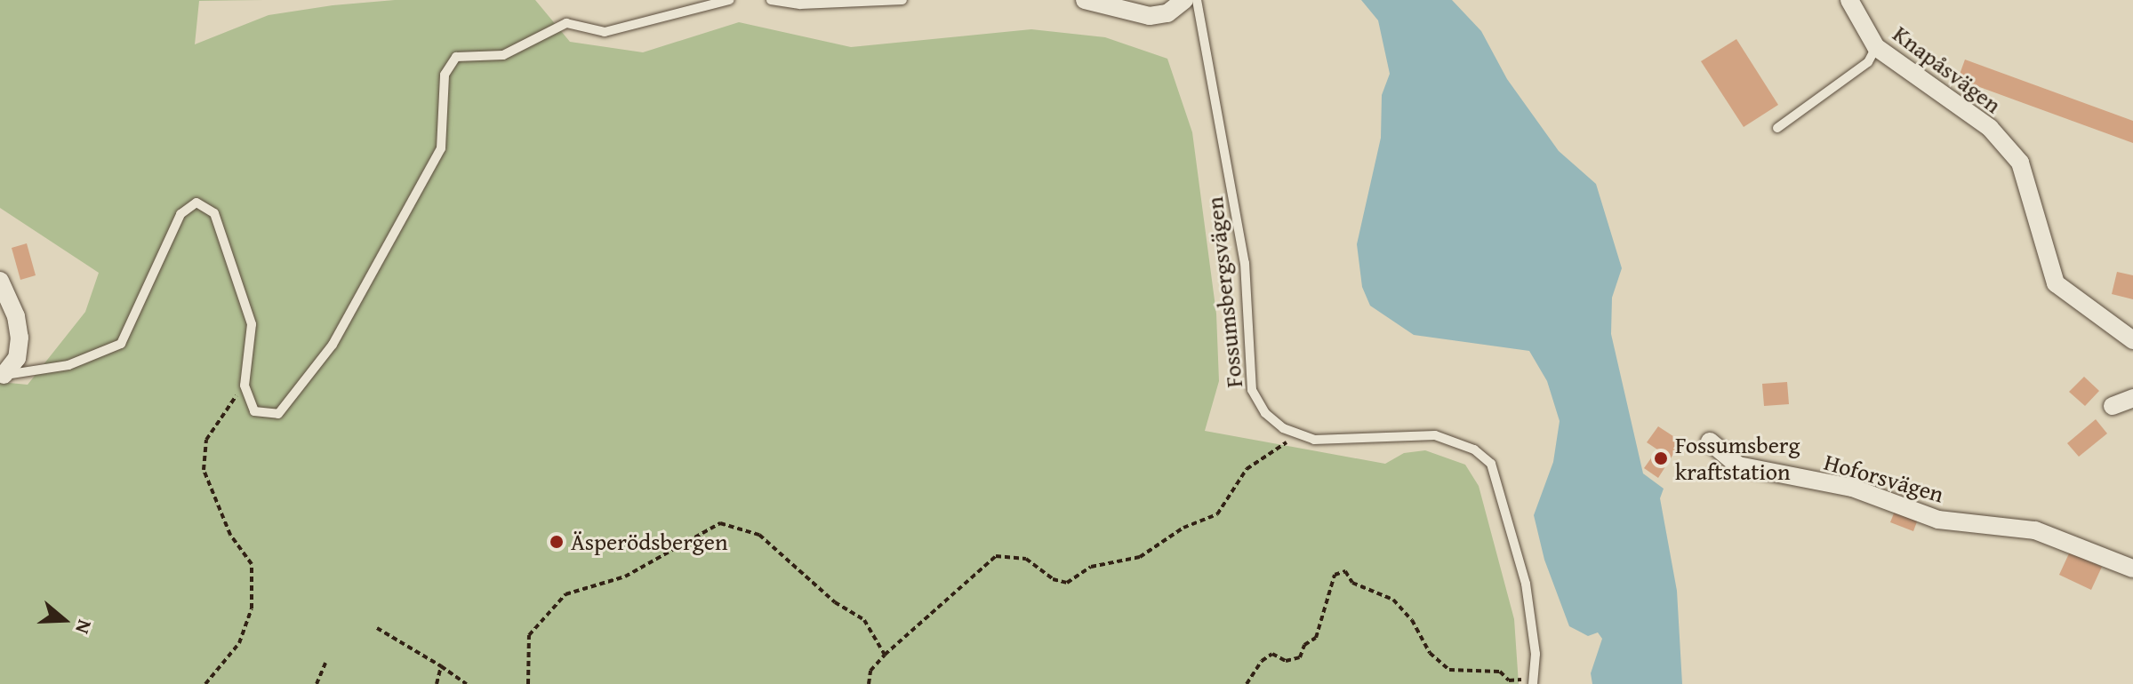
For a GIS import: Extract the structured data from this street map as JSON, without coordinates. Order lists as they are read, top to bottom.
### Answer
{
  "streets": {
    "street": ["Knapåsvägen", "Hoforsvägen"],
    "lane": ["Fossumsbergsvägen"]
  },
  "places": ["Fossumsberg kraftstation", "Äsperödsbergen"],
  "north": "right"
}
